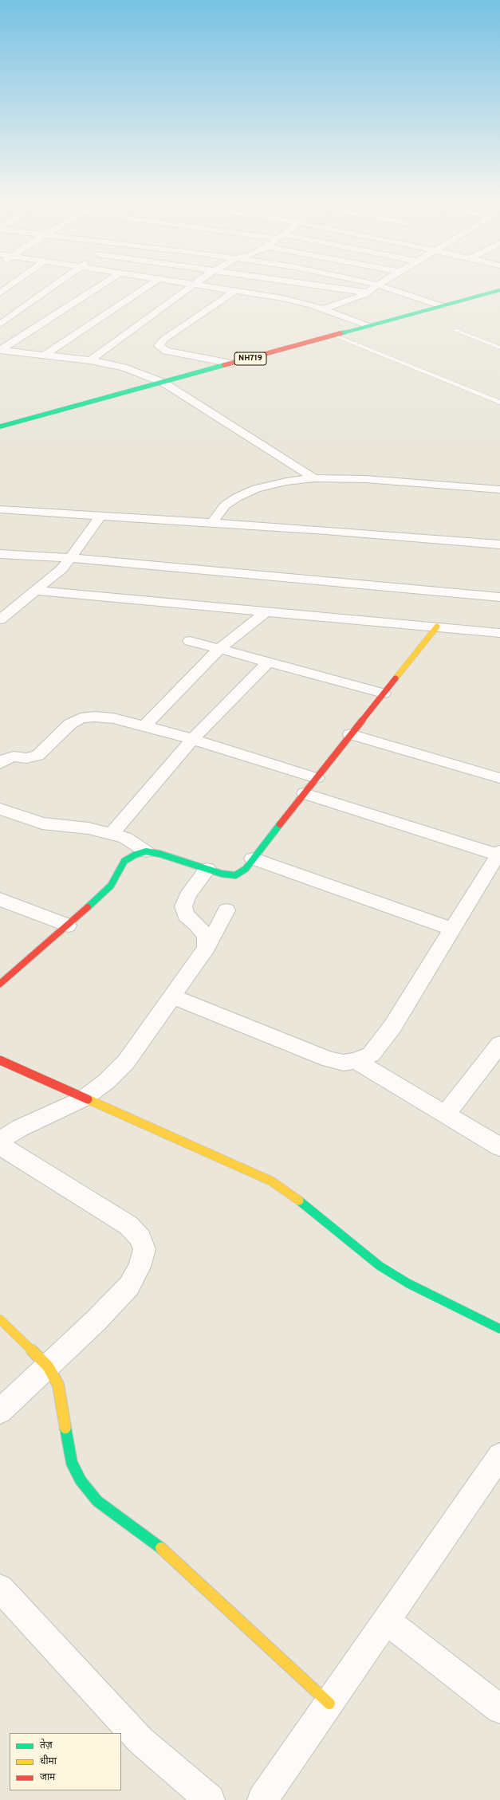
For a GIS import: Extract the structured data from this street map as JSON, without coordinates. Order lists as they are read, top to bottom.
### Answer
{
  "streets": {
    "main road": ["NH719"]
  },
  "legend": ["तेज़", "धीमा", "जाम"]
}
